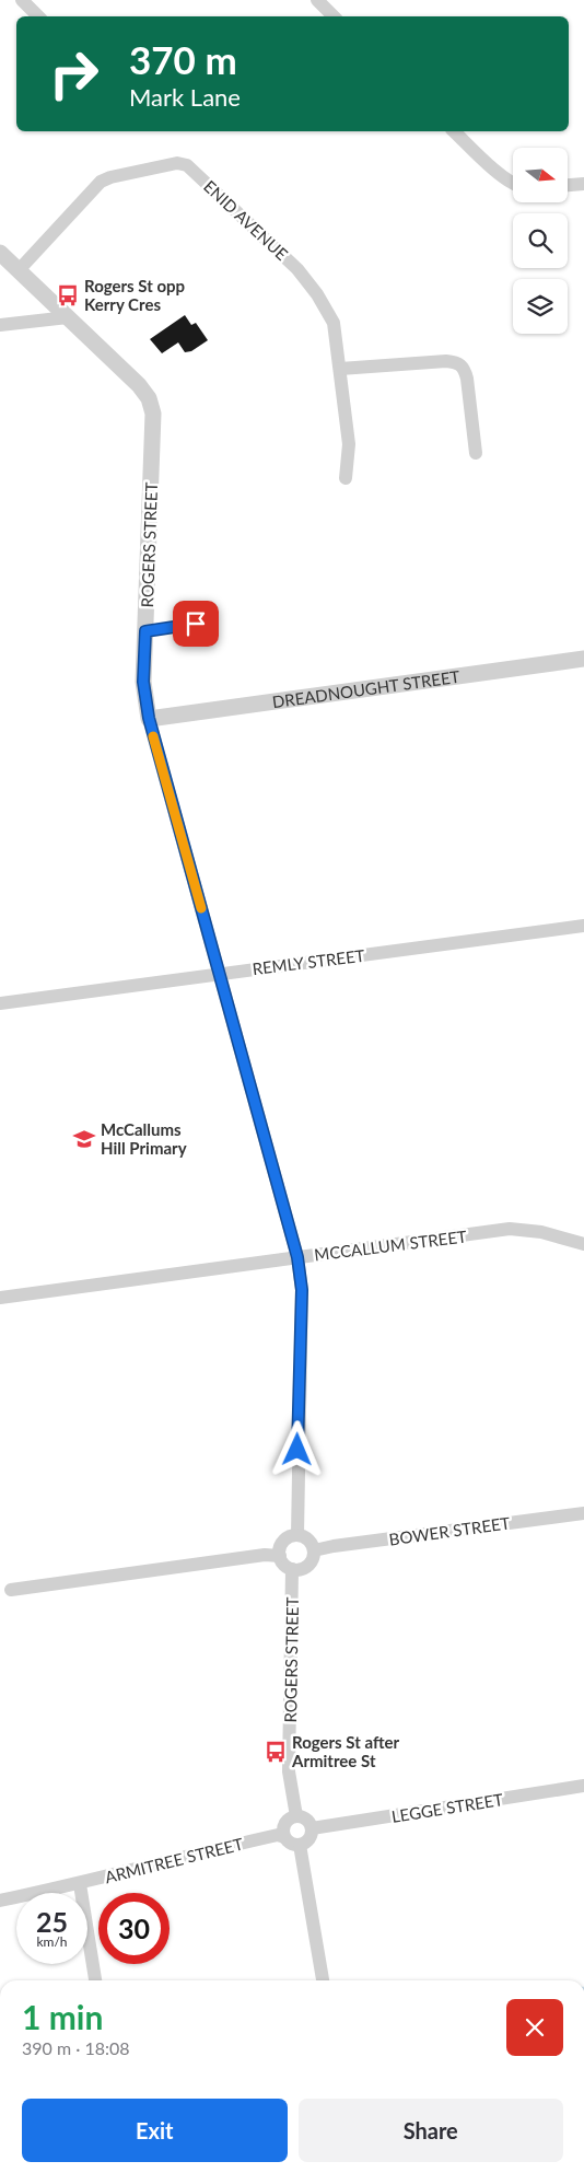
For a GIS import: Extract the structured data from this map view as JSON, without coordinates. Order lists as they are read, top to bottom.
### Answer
{
  "streets": {
    "street": [
      "ENID AVENUE",
      "ROGERS STREET",
      "DREADNOUGHT STREET",
      "REMLY STREET",
      "MCCALLUM STREET",
      "BOWER STREET",
      "LEGGE STREET",
      "ARMITREE STREET"
    ]
  },
  "crossings": [
    ["ENID AVENUE", "ROGERS STREET"],
    ["ROGERS STREET", "DREADNOUGHT STREET"],
    ["ROGERS STREET", "REMLY STREET"],
    ["ROGERS STREET", "MCCALLUM STREET"],
    ["ROGERS STREET", "BOWER STREET"],
    ["ROGERS STREET", "LEGGE STREET"],
    ["ROGERS STREET", "ARMITREE STREET"],
    ["LEGGE STREET", "ARMITREE STREET"]
  ],
  "places": {
    "bus stop": ["Rogers St opp Kerry Cres", "Rogers St after Armitree St"],
    "school or university": ["McCallums Hill Primary"]
  },
  "north": "right",
  "page": {
    "turn": ["370 m", "Mark Lane"],
    "speed": "25 km/h",
    "limit": "30",
    "heading": ["1 min", "390 m · 18:08"],
    "buttons": ["Exit", "Share"]
  }
}
